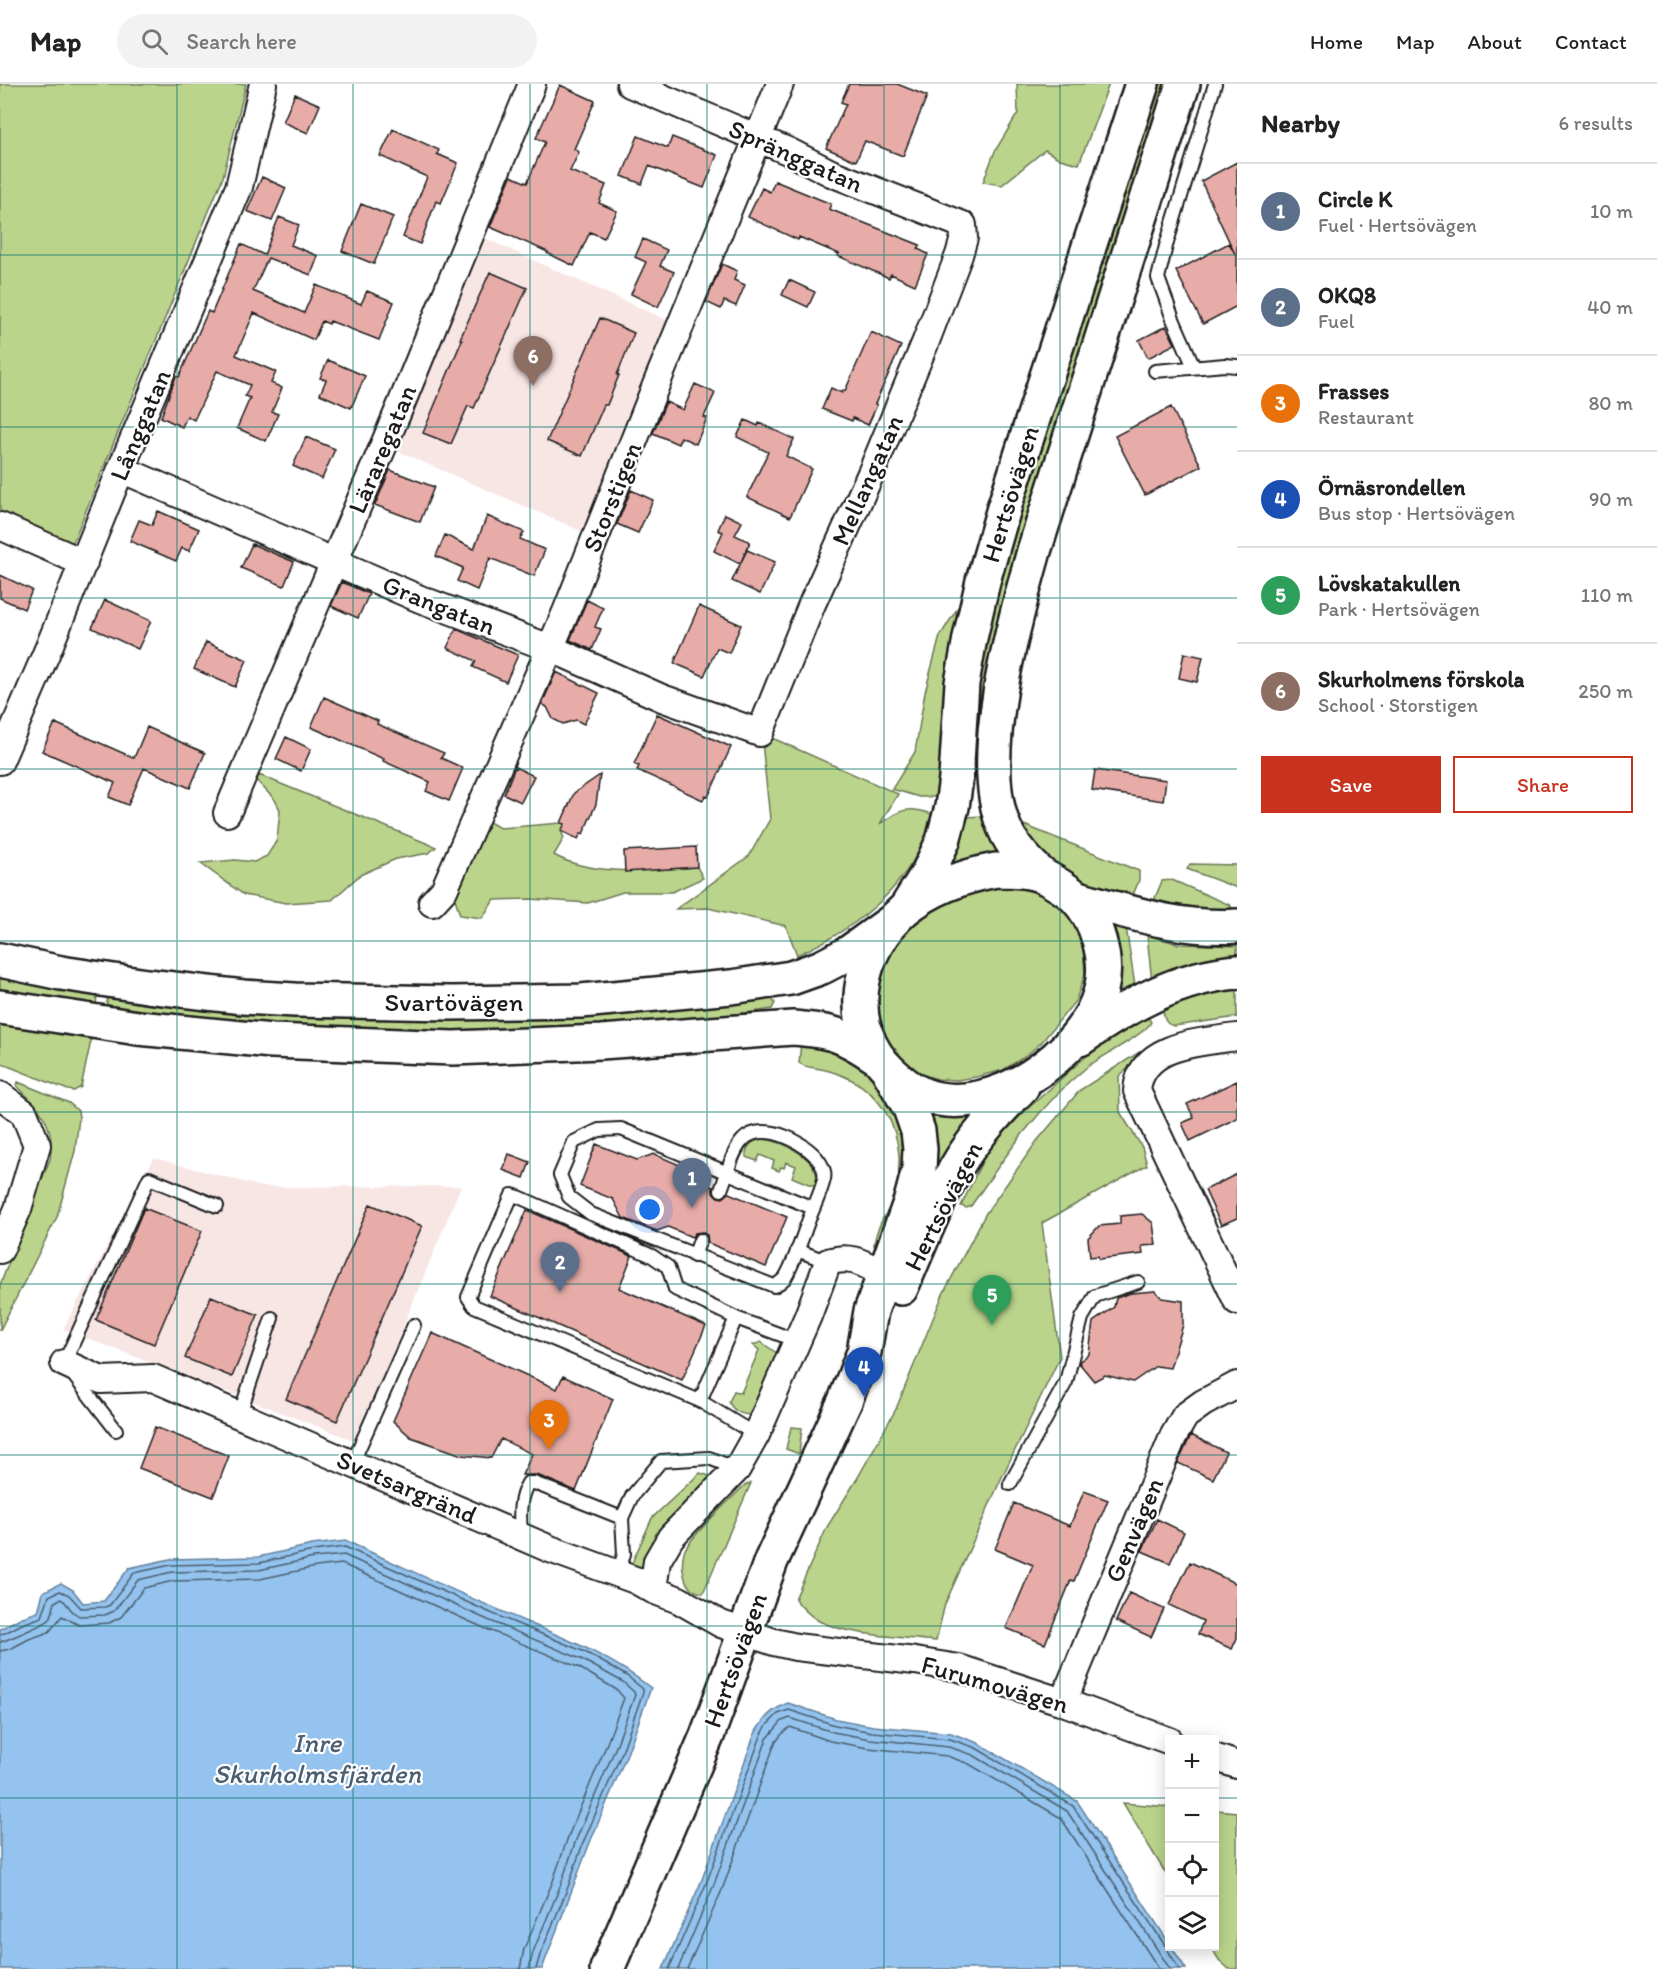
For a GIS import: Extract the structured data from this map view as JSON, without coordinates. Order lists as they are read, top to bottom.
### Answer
{
  "streets": {
    "main road": ["Hertsövägen", "Svartövägen"],
    "street": [
      "Spränggatan",
      "Långgatan",
      "Läraregatan",
      "Mellangatan",
      "Storstigen",
      "Grangatan",
      "Svetsargränd",
      "Genvägen",
      "Furumovägen"
    ]
  },
  "crossings": [
    ["Spränggatan", "Mellangatan"],
    ["Spränggatan", "Storstigen"],
    ["Långgatan", "Grangatan"],
    ["Läraregatan", "Grangatan"],
    ["Mellangatan", "Grangatan"],
    ["Hertsövägen", "Svartövägen"],
    ["Hertsövägen", "Svetsargränd"],
    ["Hertsövägen", "Furumovägen"],
    ["Storstigen", "Grangatan"],
    ["Svetsargränd", "Furumovägen"],
    ["Genvägen", "Furumovägen"]
  ],
  "water": ["Inre Skurholmsfjärden"],
  "page": {
    "header": "Map",
    "search": "Search here",
    "nav": [
      "Home",
      "Map",
      "About",
      "Contact"
    ],
    "heading": ["Nearby", "6 results"],
    "list": [
      {
        "mark": "1",
        "name": "Circle K",
        "note": "Fuel · Hertsövägen",
        "value": "10 m"
      },
      {
        "mark": "2",
        "name": "OKQ8",
        "note": "Fuel",
        "value": "40 m"
      },
      {
        "mark": "3",
        "name": "Frasses",
        "note": "Restaurant",
        "value": "80 m"
      },
      {
        "mark": "4",
        "name": "Örnäsrondellen",
        "note": "Bus stop · Hertsövägen",
        "value": "90 m"
      },
      {
        "mark": "5",
        "name": "Lövskatakullen",
        "note": "Park · Hertsövägen",
        "value": "110 m"
      },
      {
        "mark": "6",
        "name": "Skurholmens förskola",
        "note": "School · Storstigen",
        "value": "250 m"
      }
    ],
    "pins": [
      "6",
      "1",
      "2",
      "5",
      "4",
      "3"
    ],
    "buttons": ["Save", "Share"],
    "map_buttons": ["+", "−"]
  }
}
